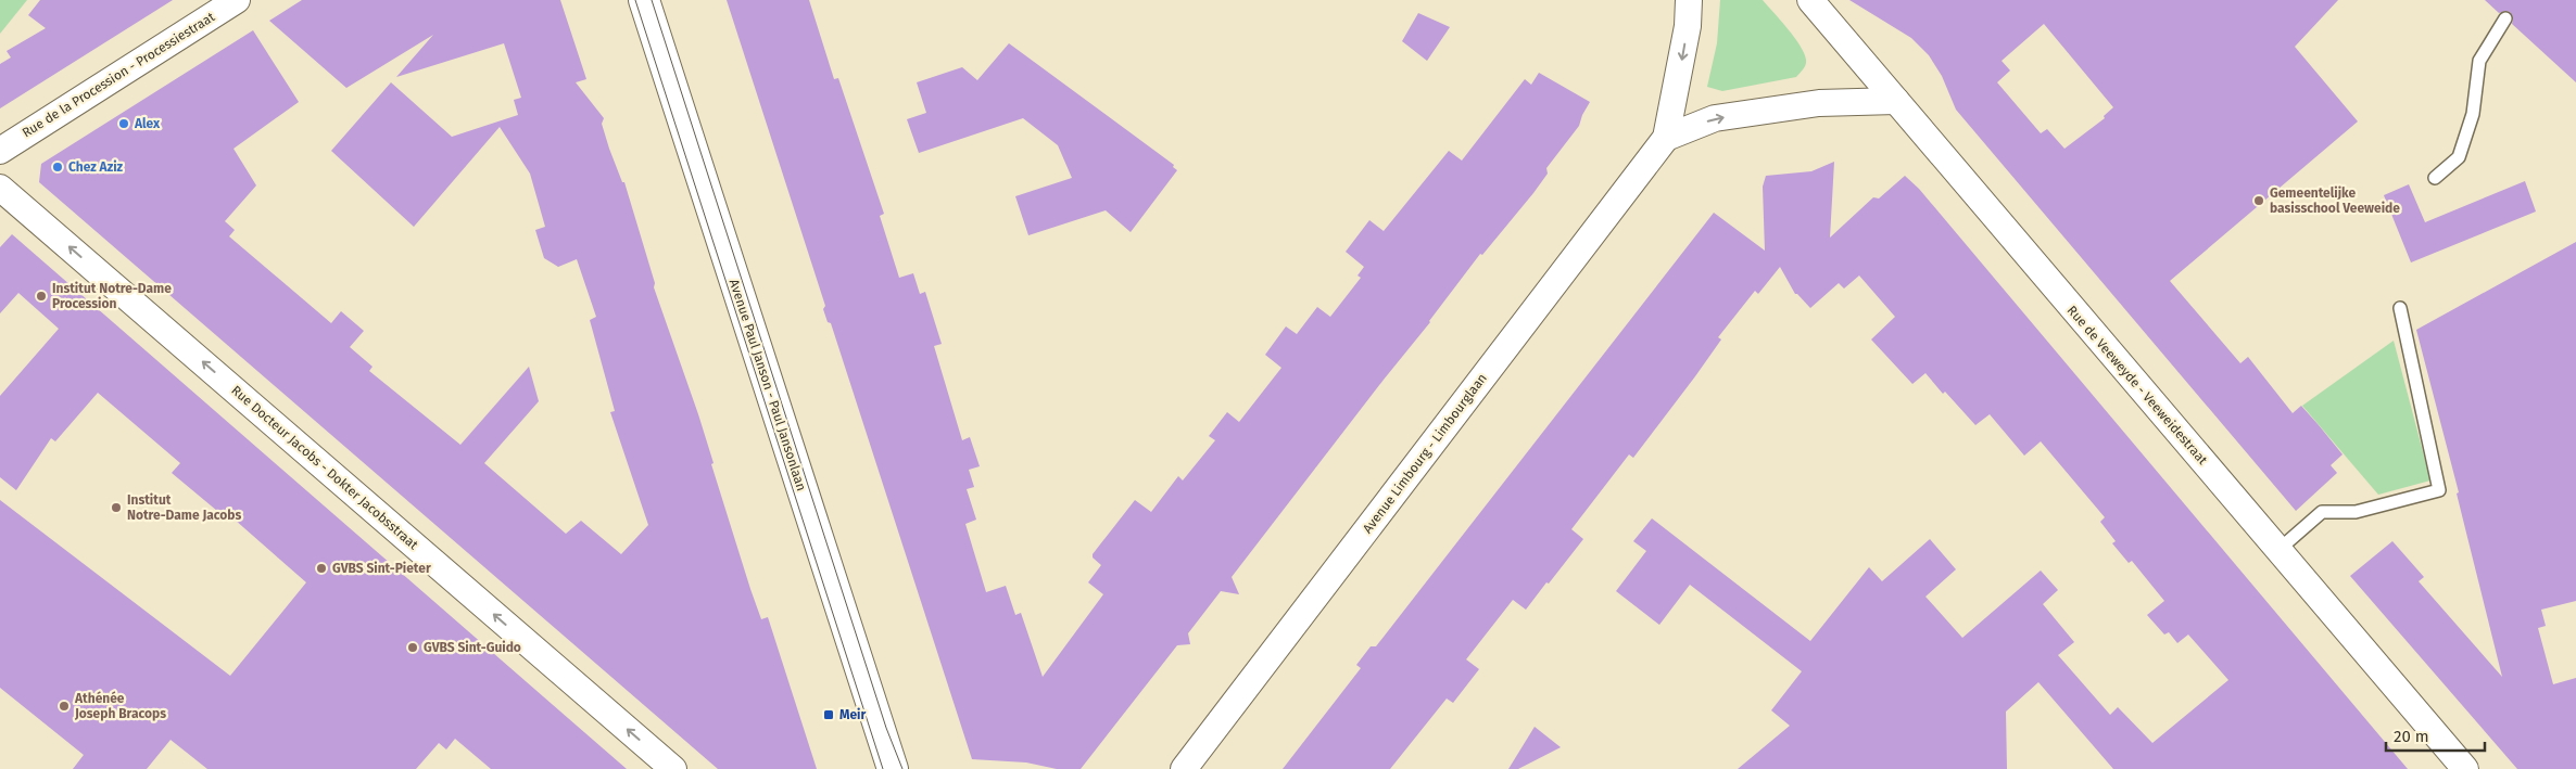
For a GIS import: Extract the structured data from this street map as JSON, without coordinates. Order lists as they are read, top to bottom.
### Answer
{
  "streets": {
    "street": [
      "Rue de la Procession - Processiestraat",
      "Avenue Paul Janson - Paul Jansonlaan",
      "Rue de Veeweyde - Veeweidestraat",
      "Avenue Limbourg - Limbourglaan",
      "Rue Docteur Jacobs - Dokter Jacobsstraat"
    ]
  },
  "one_way": ["Rue Docteur Jacobs - Dokter Jacobsstraat"],
  "places": {
    "other": [
      "Alex",
      "Chez Aziz",
      "Gemeentelijke basisschool Veeweide",
      "Institut Notre-Dame Procession",
      "Institut Notre-Dame Jacobs",
      "GVBS Sint-Pieter",
      "GVBS Sint-Guido",
      "Athénée Joseph Bracops"
    ],
    "transit": ["Meir"]
  },
  "scale_bar": "20 m"
}
